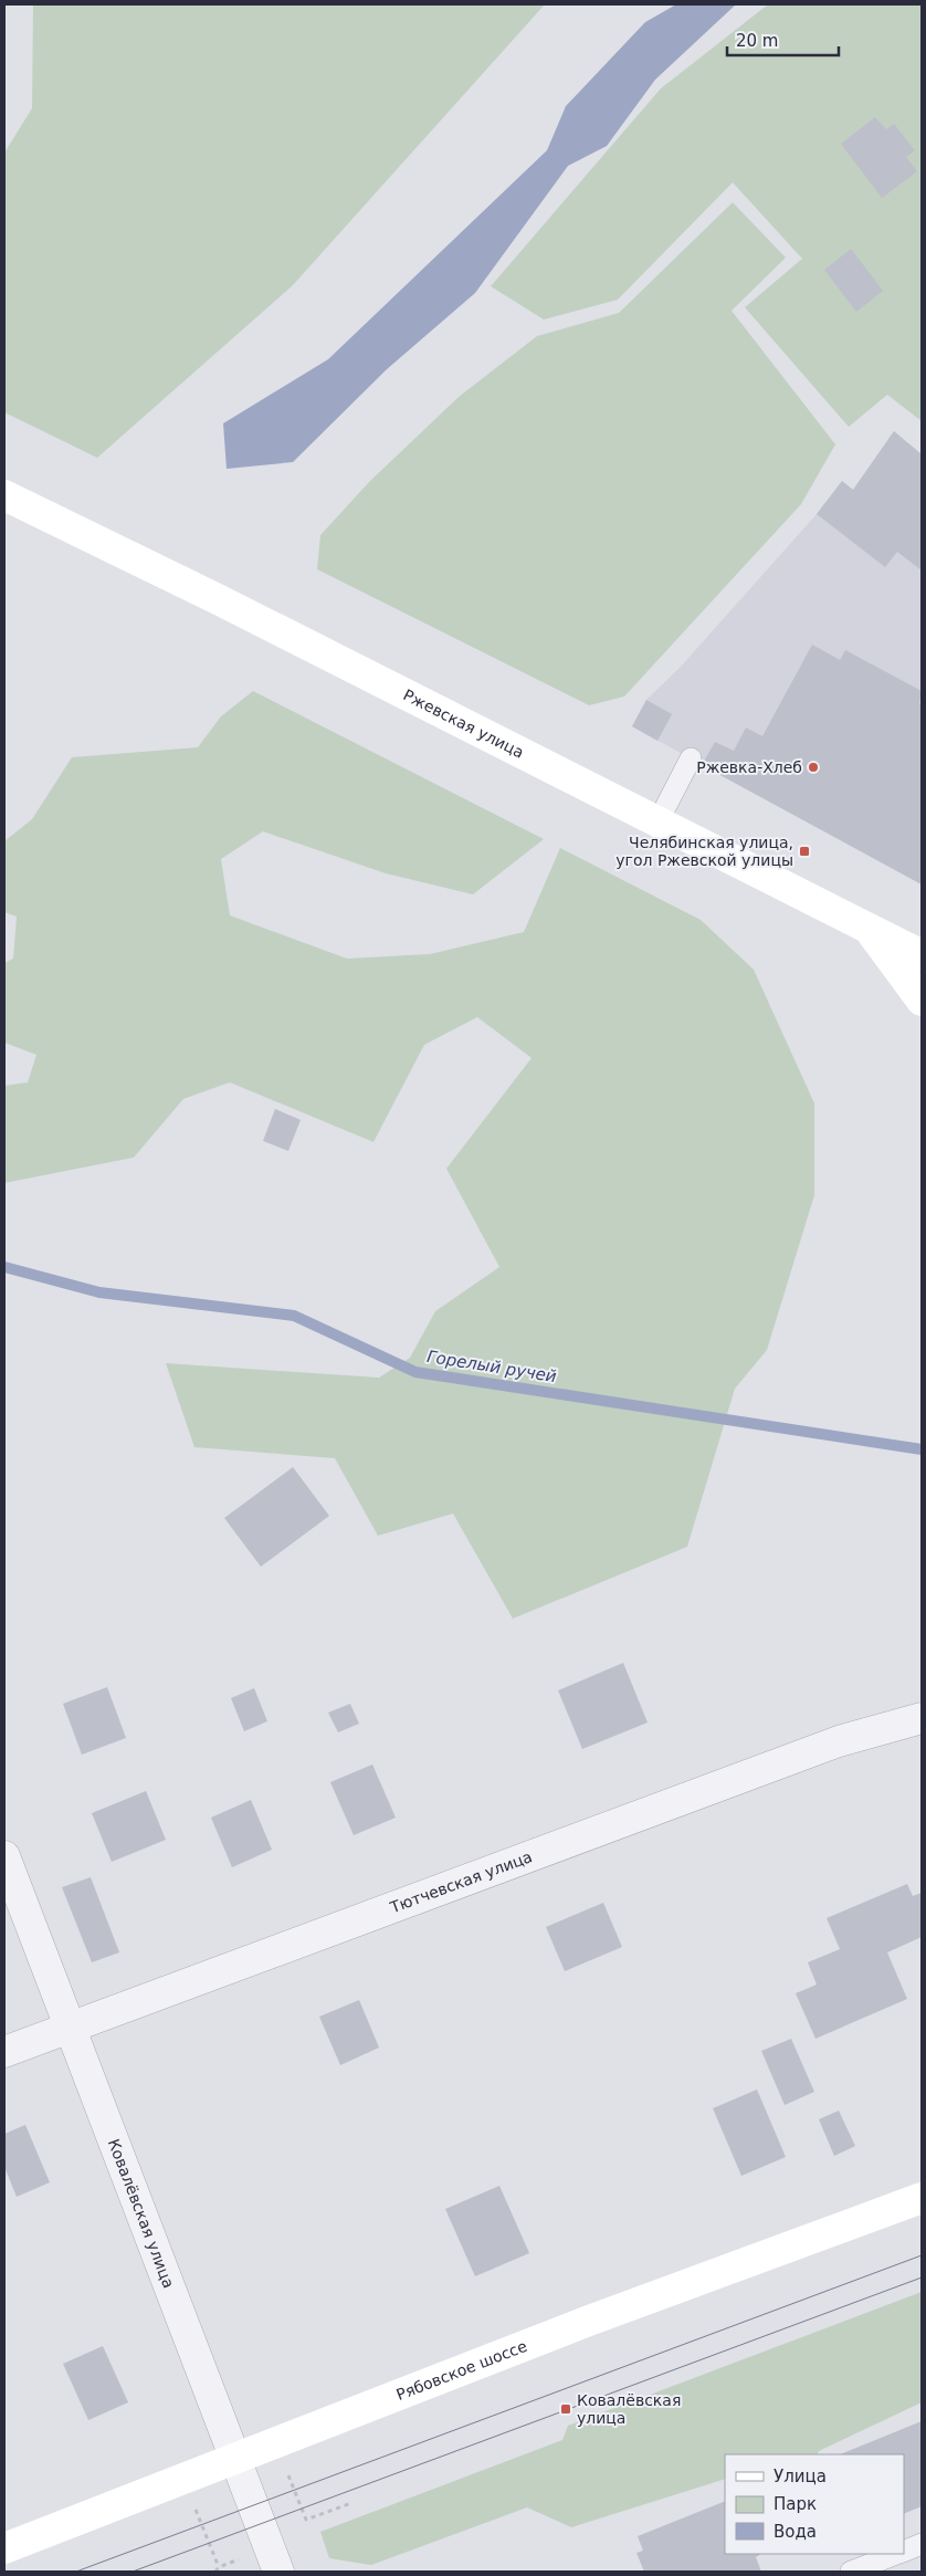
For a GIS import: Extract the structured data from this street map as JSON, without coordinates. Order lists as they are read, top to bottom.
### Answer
{
  "streets": {
    "main road": ["Ржевская улица", "Рябовское шоссе"],
    "street": ["Тютчевская улица", "Ковалёвская улица"]
  },
  "crossings": [
    ["Тютчевская улица", "Ковалёвская улица"],
    ["Ковалёвская улица", "Рябовское шоссе"]
  ],
  "water": ["Горелый ручей"],
  "places": {
    "other": ["Ржевка-Хлеб"],
    "transit": ["Челябинская улица, угол Ржевской улицы", "Ковалёвская улица"]
  },
  "legend": ["Улица", "Парк", "Вода"],
  "scale_bar": "20 m"
}
